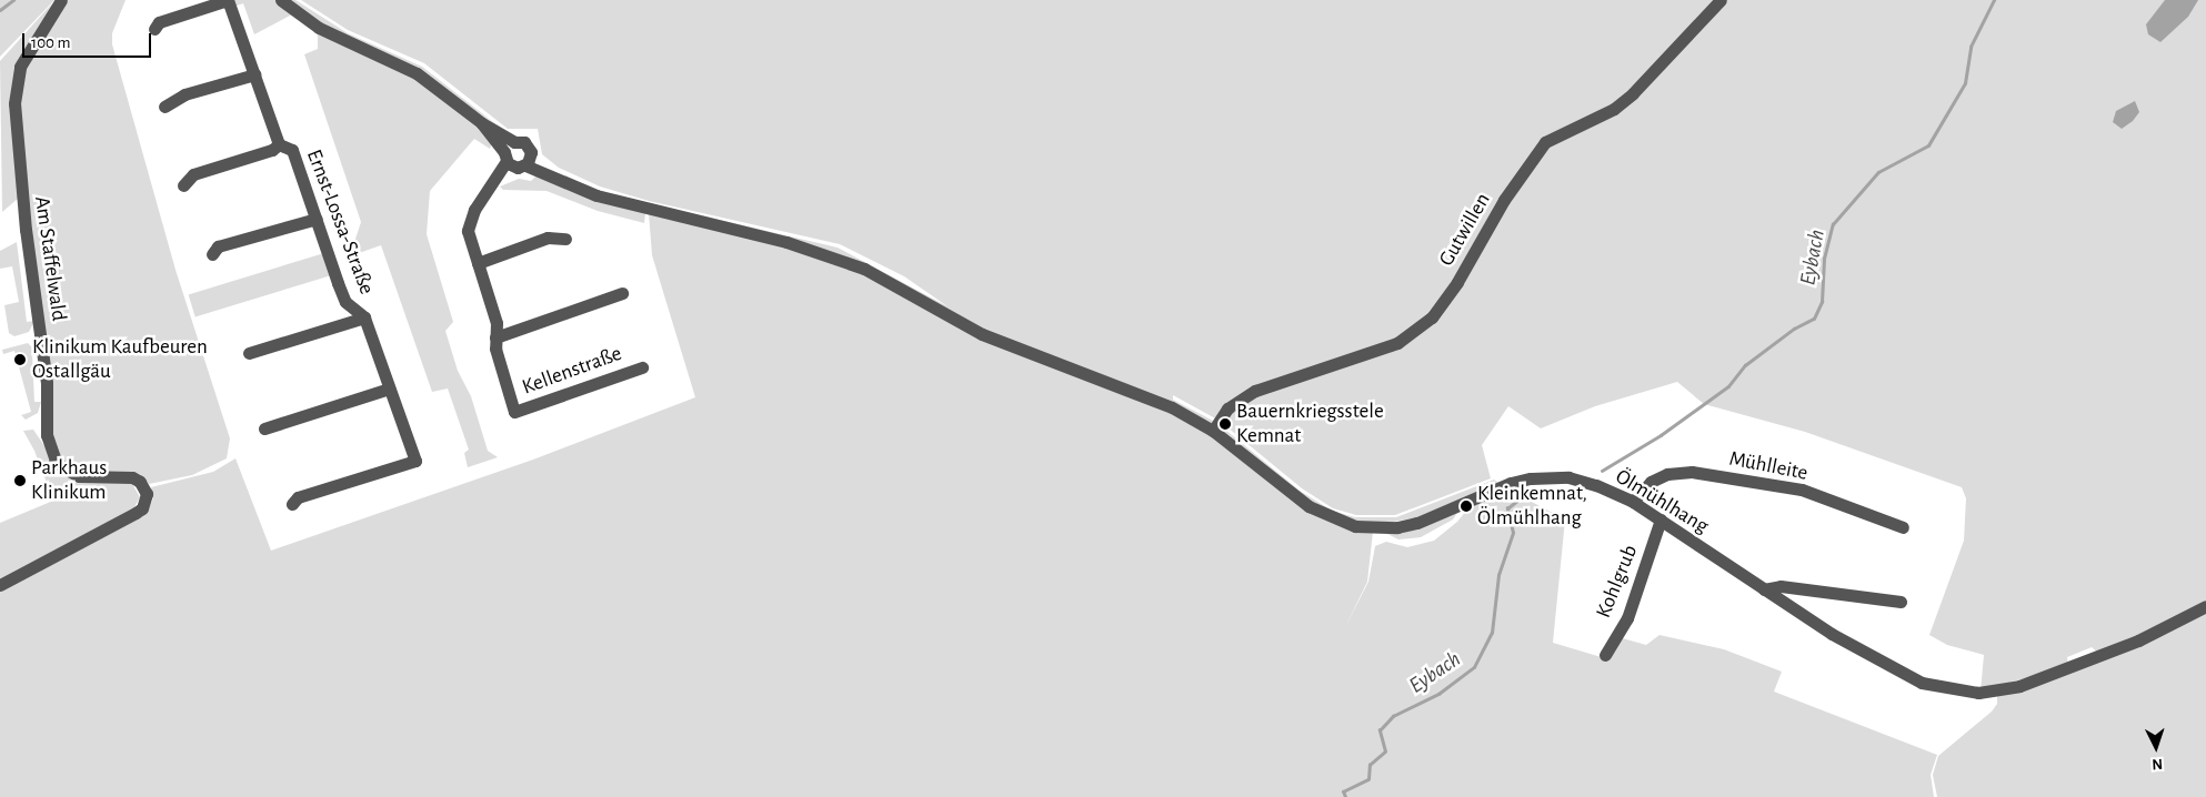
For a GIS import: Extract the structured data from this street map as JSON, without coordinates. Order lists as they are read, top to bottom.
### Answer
{
  "streets": {
    "street": [
      "Ernst-Lossa-Straße",
      "Gutwillen",
      "Am Staffelwald",
      "Kellenstraße",
      "Mühlleite",
      "Ölmühlhang",
      "Kohlgrub"
    ]
  },
  "crossings": [
    ["Gutwillen", "Ölmühlhang"],
    ["Mühlleite", "Ölmühlhang"],
    ["Ölmühlhang", "Kohlgrub"]
  ],
  "water": ["Eybach"],
  "places": [
    "Klinikum Kaufbeuren Ostallgäu",
    "Bauernkriegsstele Kemnat",
    "Parkhaus Klinikum",
    "Kleinkemnat, Ölmühlhang"
  ],
  "scale_bar": "100 m",
  "north": "bottom"
}
